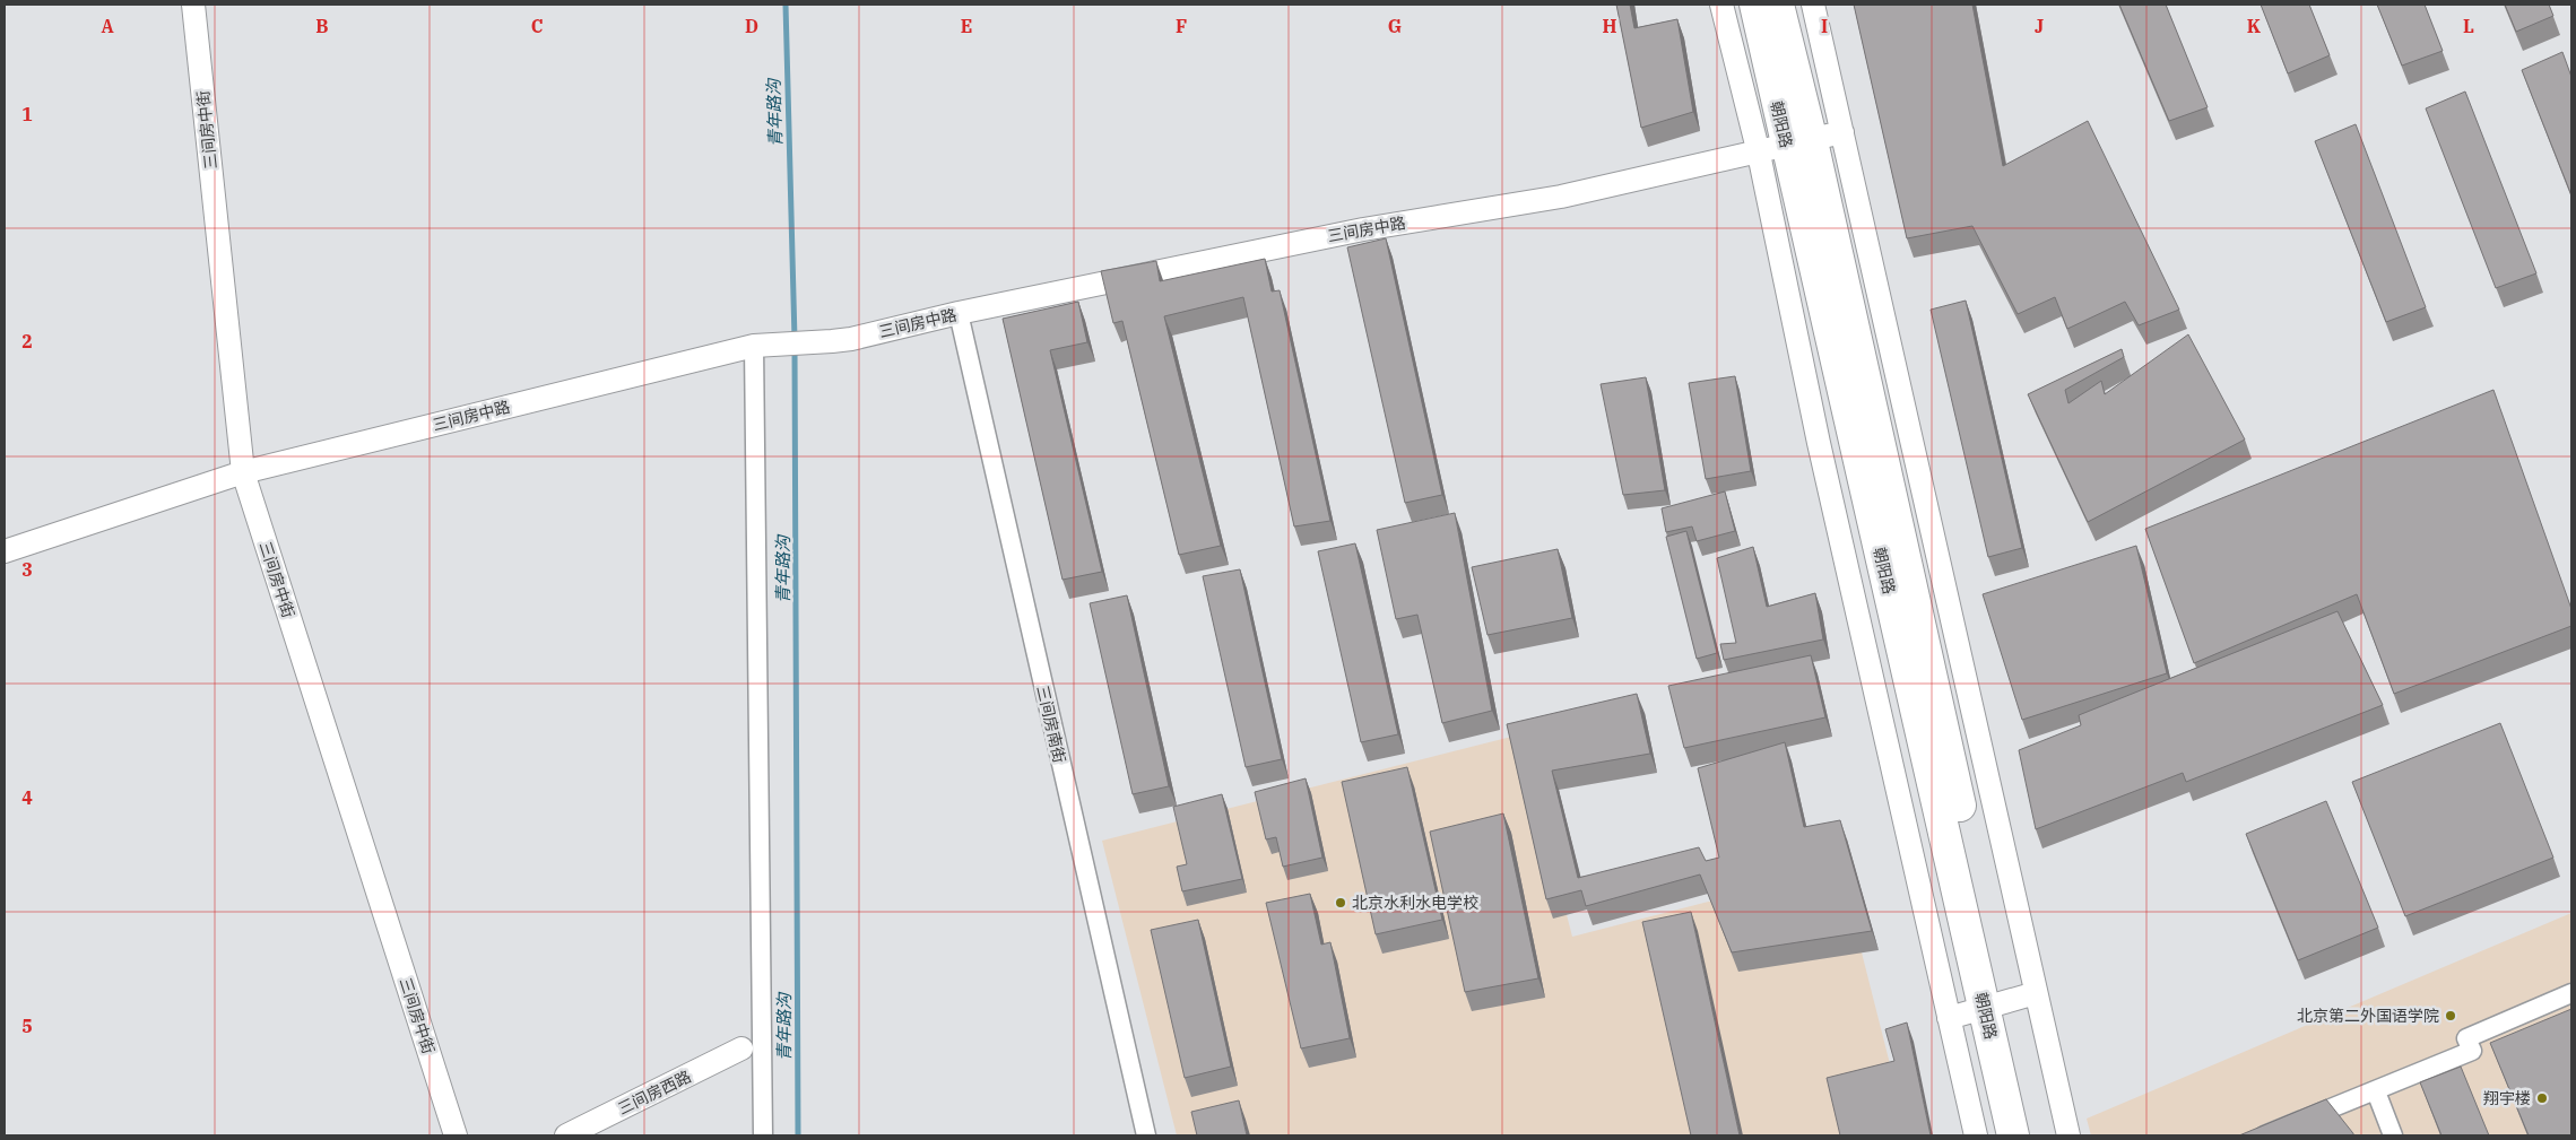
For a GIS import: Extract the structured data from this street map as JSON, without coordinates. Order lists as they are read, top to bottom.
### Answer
{
  "streets": {
    "highway": ["朝阳路"],
    "street": [
      "三间房中街",
      "三间房中路",
      "三间房南街",
      "三间房西路"
    ]
  },
  "crossings": [
    ["朝阳路", "三间房中路"],
    ["三间房中街", "三间房中路"],
    ["三间房中路", "三间房南街"]
  ],
  "water": ["青年路沟"],
  "places": ["北京水利水电学校", "北京第二外国语学院", "翔宇楼"],
  "grid": {
    "columns": [
      "A",
      "B",
      "C",
      "D",
      "E",
      "F",
      "G",
      "H",
      "I",
      "J",
      "K",
      "L"
    ],
    "rows": [
      "1",
      "2",
      "3",
      "4",
      "5"
    ]
  }
}
